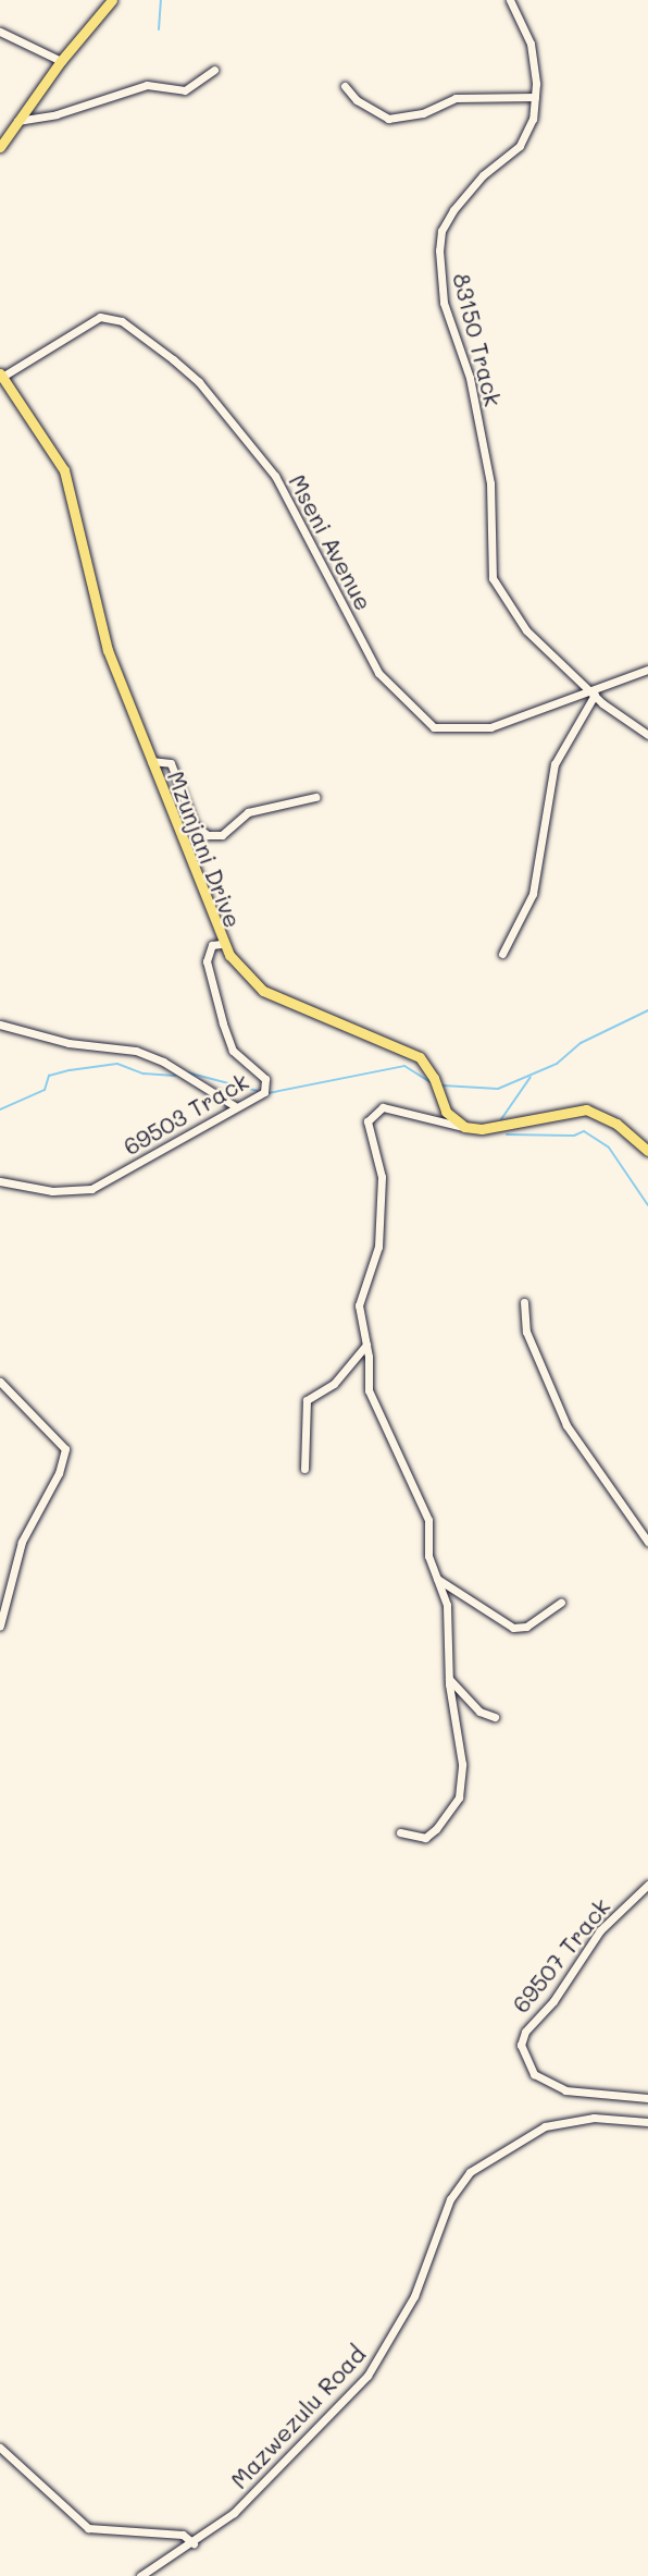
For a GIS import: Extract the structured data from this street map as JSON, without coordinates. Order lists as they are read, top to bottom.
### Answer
{
  "streets": {
    "main road": ["Mzunjani Drive"],
    "street": [
      "83150 Track",
      "Mseni Avenue",
      "69503 Track",
      "69507 Track",
      "Mazwezulu Road"
    ]
  },
  "crossings": [
    ["83150 Track", "Mseni Avenue"],
    ["Mseni Avenue", "Mzunjani Drive"],
    ["Mzunjani Drive", "69503 Track"]
  ]
}
